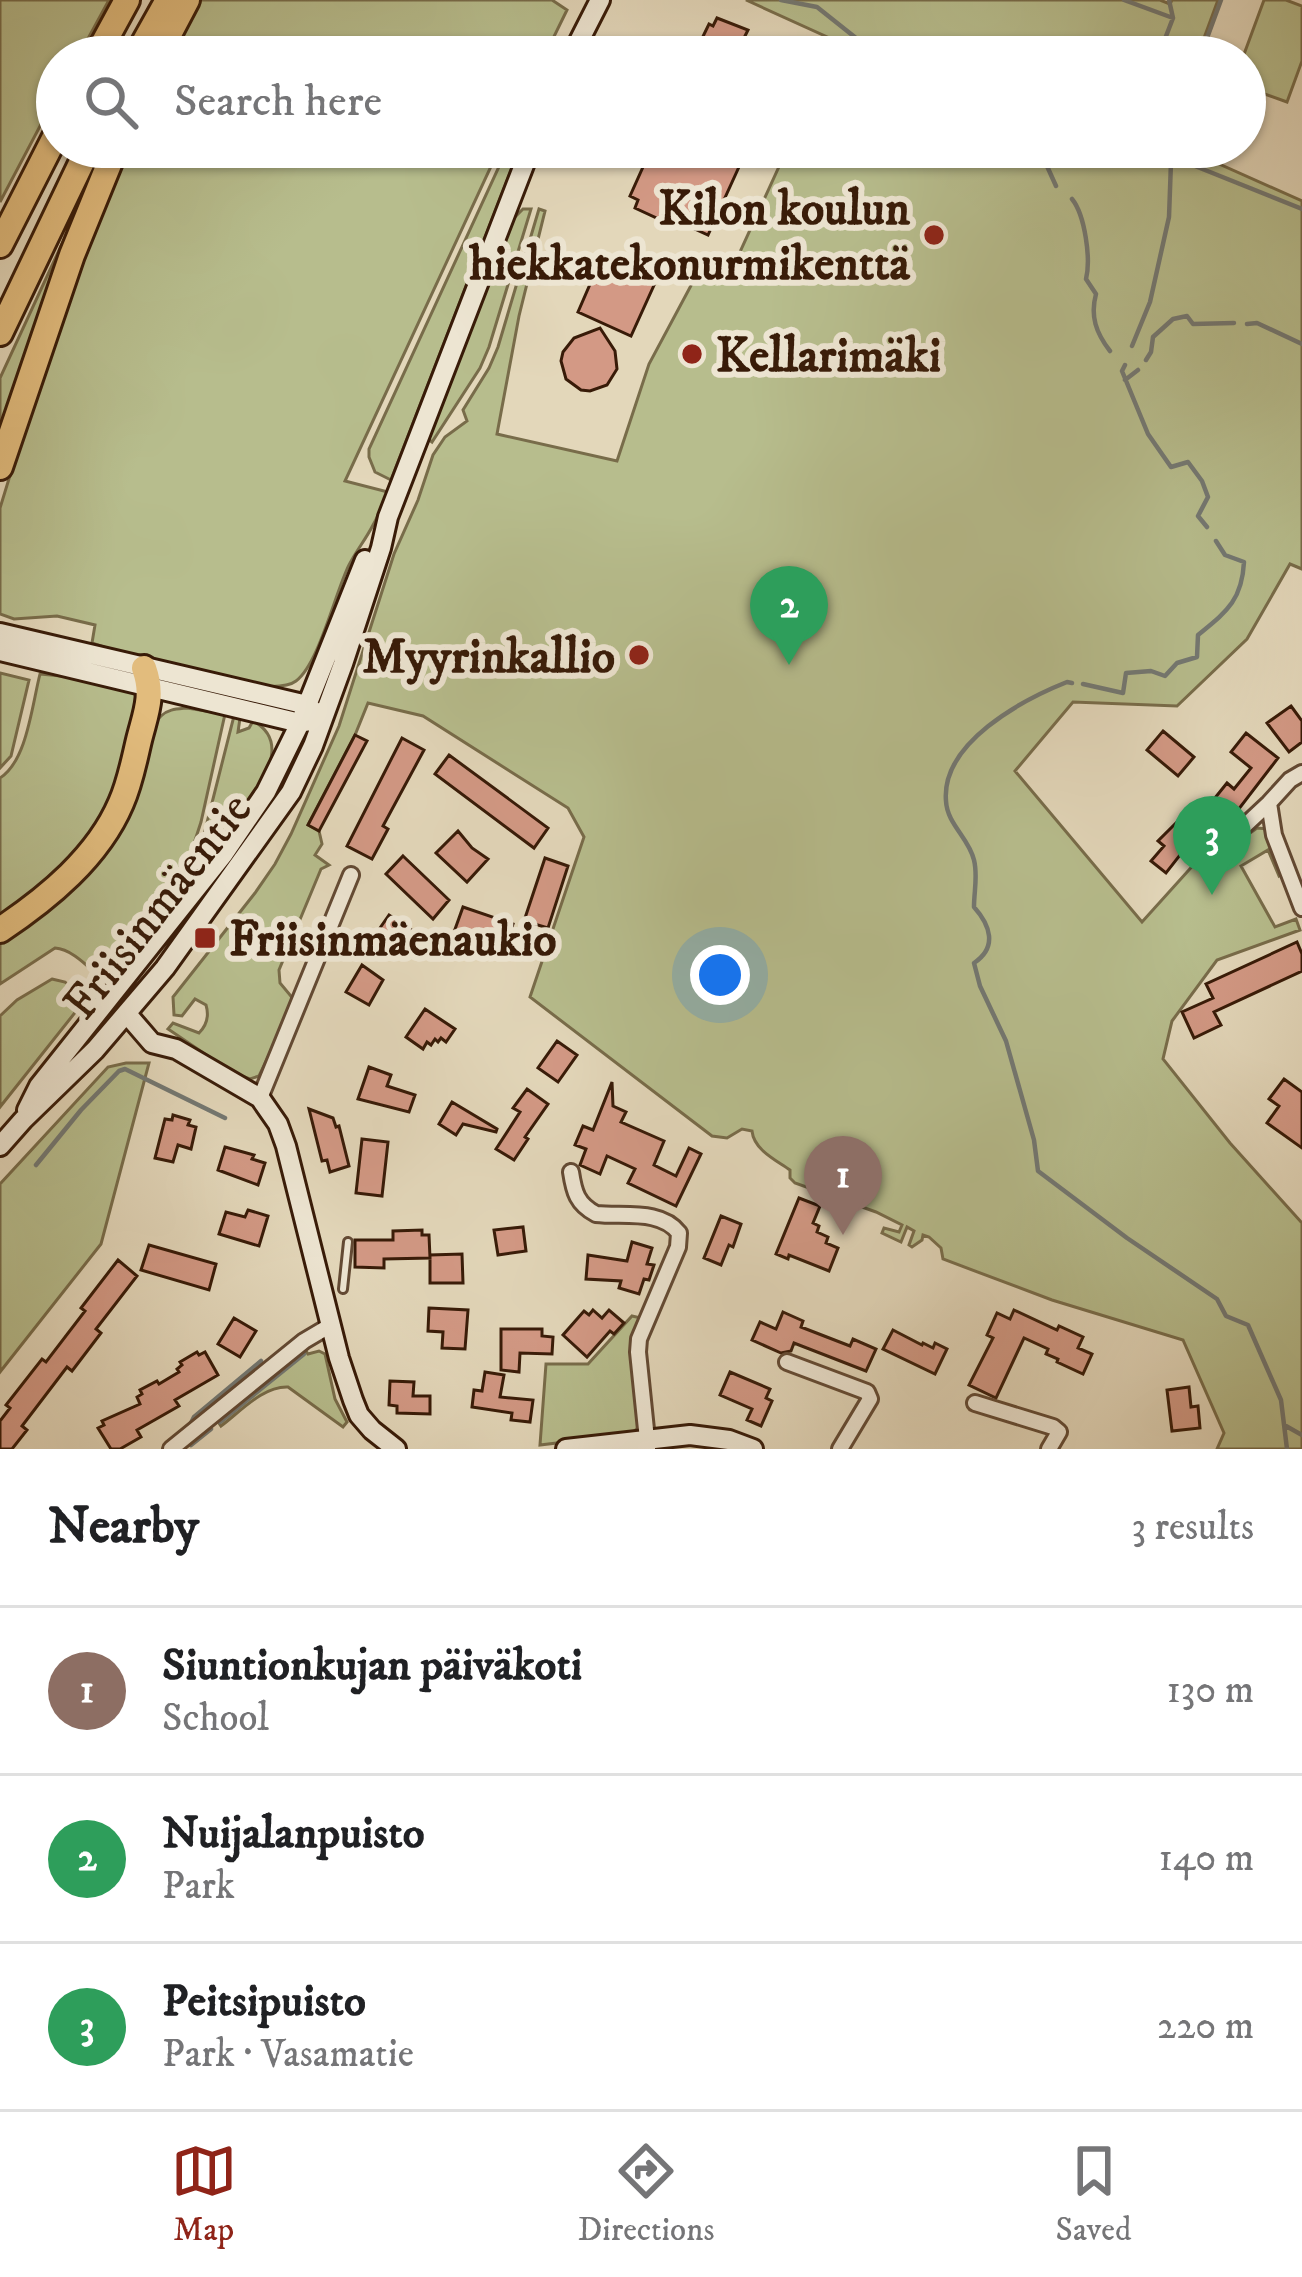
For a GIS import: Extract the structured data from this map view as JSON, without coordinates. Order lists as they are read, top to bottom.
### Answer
{
  "streets": {
    "main road": ["Friisinmäentie"]
  },
  "places": {
    "other": ["Kilon koulun hiekkatekonurmikenttä", "Kellarimäki", "Myyrinkallio"],
    "transit": ["Friisinmäenaukio"]
  },
  "page": {
    "search": "Search here",
    "pins": ["2", "3", "1"],
    "heading": ["Nearby", "3 results"],
    "list": [
      {
        "mark": "1",
        "name": "Siuntionkujan päiväkoti",
        "note": "School",
        "value": "130 m"
      },
      {
        "mark": "2",
        "name": "Nuijalanpuisto",
        "note": "Park",
        "value": "140 m"
      },
      {
        "mark": "3",
        "name": "Peitsipuisto",
        "note": "Park · Vasamatie",
        "value": "220 m"
      }
    ],
    "nav": ["Map", "Directions", "Saved"]
  }
}
